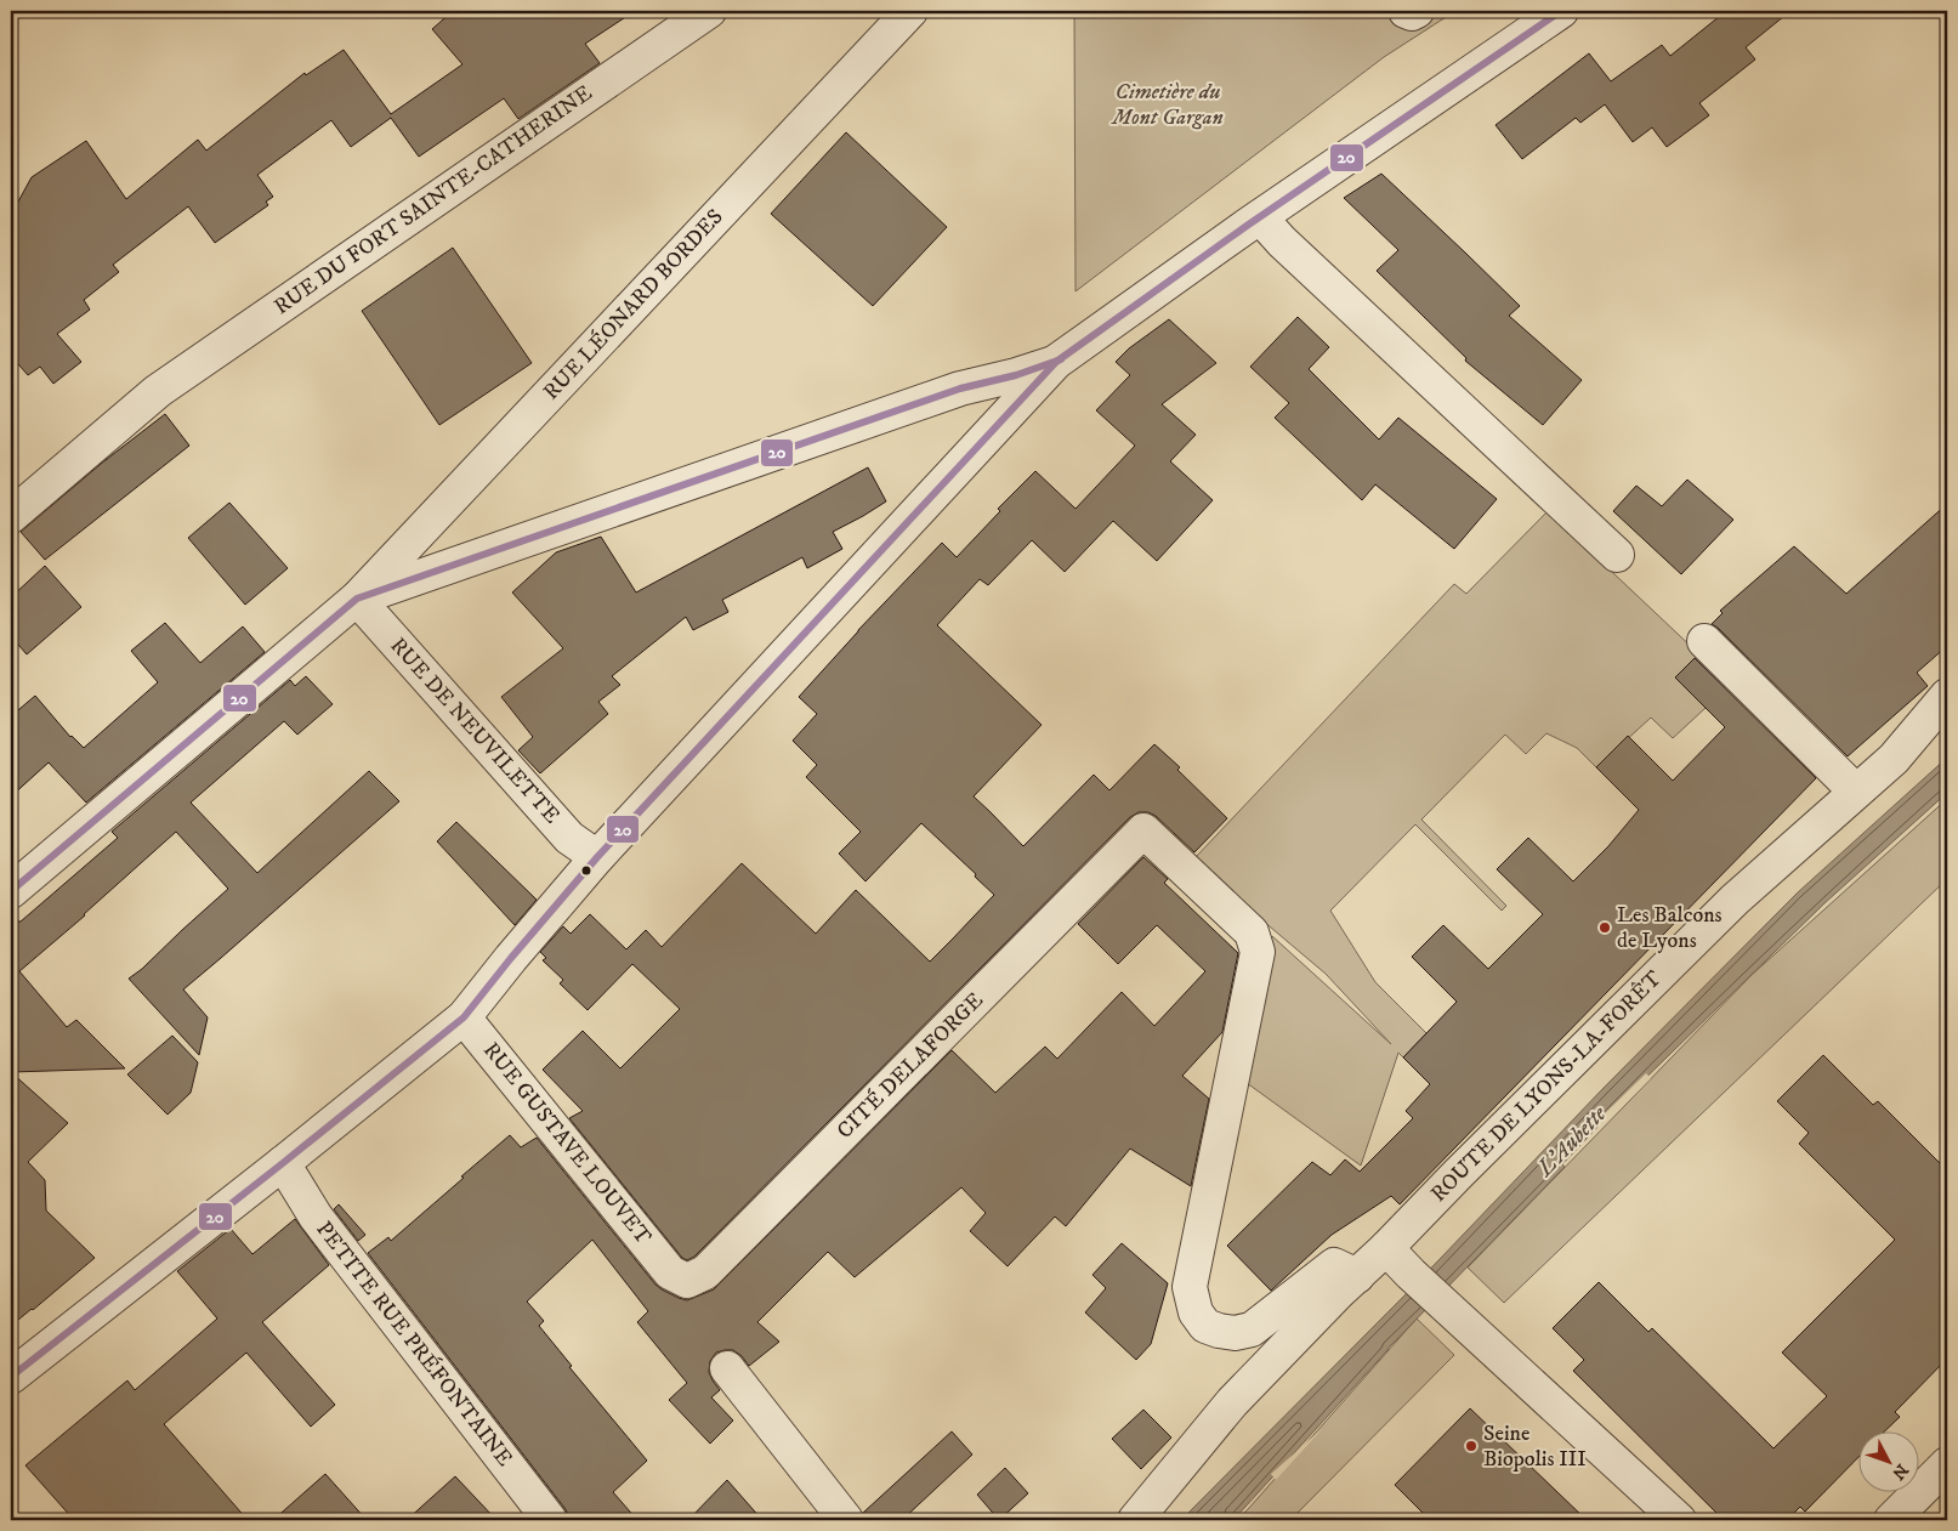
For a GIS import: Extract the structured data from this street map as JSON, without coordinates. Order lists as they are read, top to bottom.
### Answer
{
  "streets": {
    "street": [
      "RUE DU FORT SAINTE-CATHERINE",
      "RUE LÉONARD BORDES",
      "RUE DE NEUVILETTE",
      "CITÉ DELAFORGE",
      "ROUTE DE LYONS-LA-FORÊT",
      "RUE GUSTAVE LOUVET",
      "PETITE RUE PRÉFONTAINE"
    ]
  },
  "crossings": [
    ["RUE LÉONARD BORDES", "RUE DE NEUVILETTE"],
    ["CITÉ DELAFORGE", "ROUTE DE LYONS-LA-FORÊT"],
    ["CITÉ DELAFORGE", "RUE GUSTAVE LOUVET"]
  ],
  "water": ["L'Aubette"],
  "parks": ["Cimetière du Mont Gargan"],
  "places": ["Les Balcons de Lyons", "Seine Biopolis III"],
  "lines": ["transit line 20"],
  "north": "bottom right"
}
